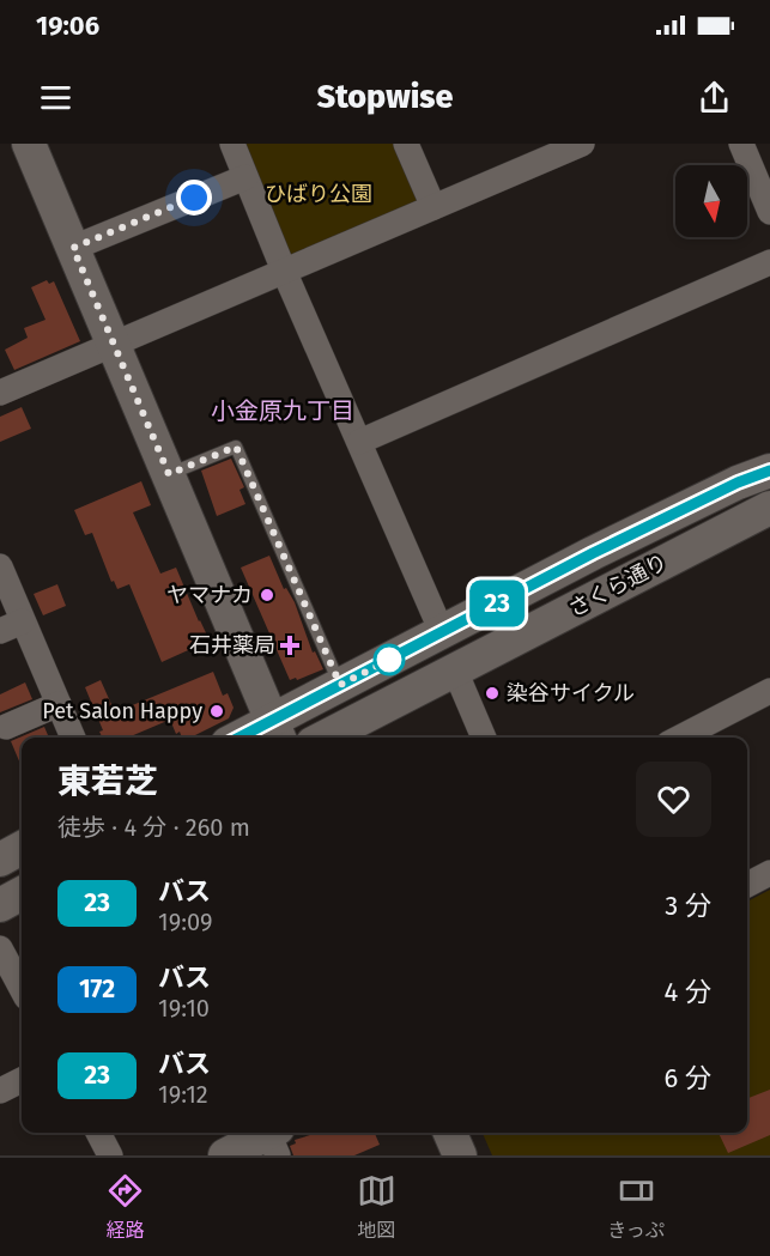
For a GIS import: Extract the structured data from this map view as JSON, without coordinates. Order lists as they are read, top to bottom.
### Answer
{
  "streets": {
    "street": ["さくら通り"]
  },
  "districts": ["小金原九丁目"],
  "parks": ["ひばり公園"],
  "places": {
    "other": ["ヤマナカ", "染谷サイクル", "Pet Salon Happy"],
    "health": ["石井薬局"]
  },
  "lines": ["bus line 23"],
  "north": "bottom",
  "page": {
    "status": "19:06",
    "header": "Stopwise",
    "on_map": "23",
    "heading": ["東若芝", "徒歩 · 4 分 · 260 m"],
    "list": [
      {
        "mark": "23",
        "name": "バス",
        "note": "19:09",
        "value": "3 分"
      },
      {
        "mark": "172",
        "name": "バス",
        "note": "19:10",
        "value": "4 分"
      },
      {
        "mark": "23",
        "name": "バス",
        "note": "19:12",
        "value": "6 分"
      }
    ],
    "tabs": ["経路", "地図", "きっぷ"]
  }
}
